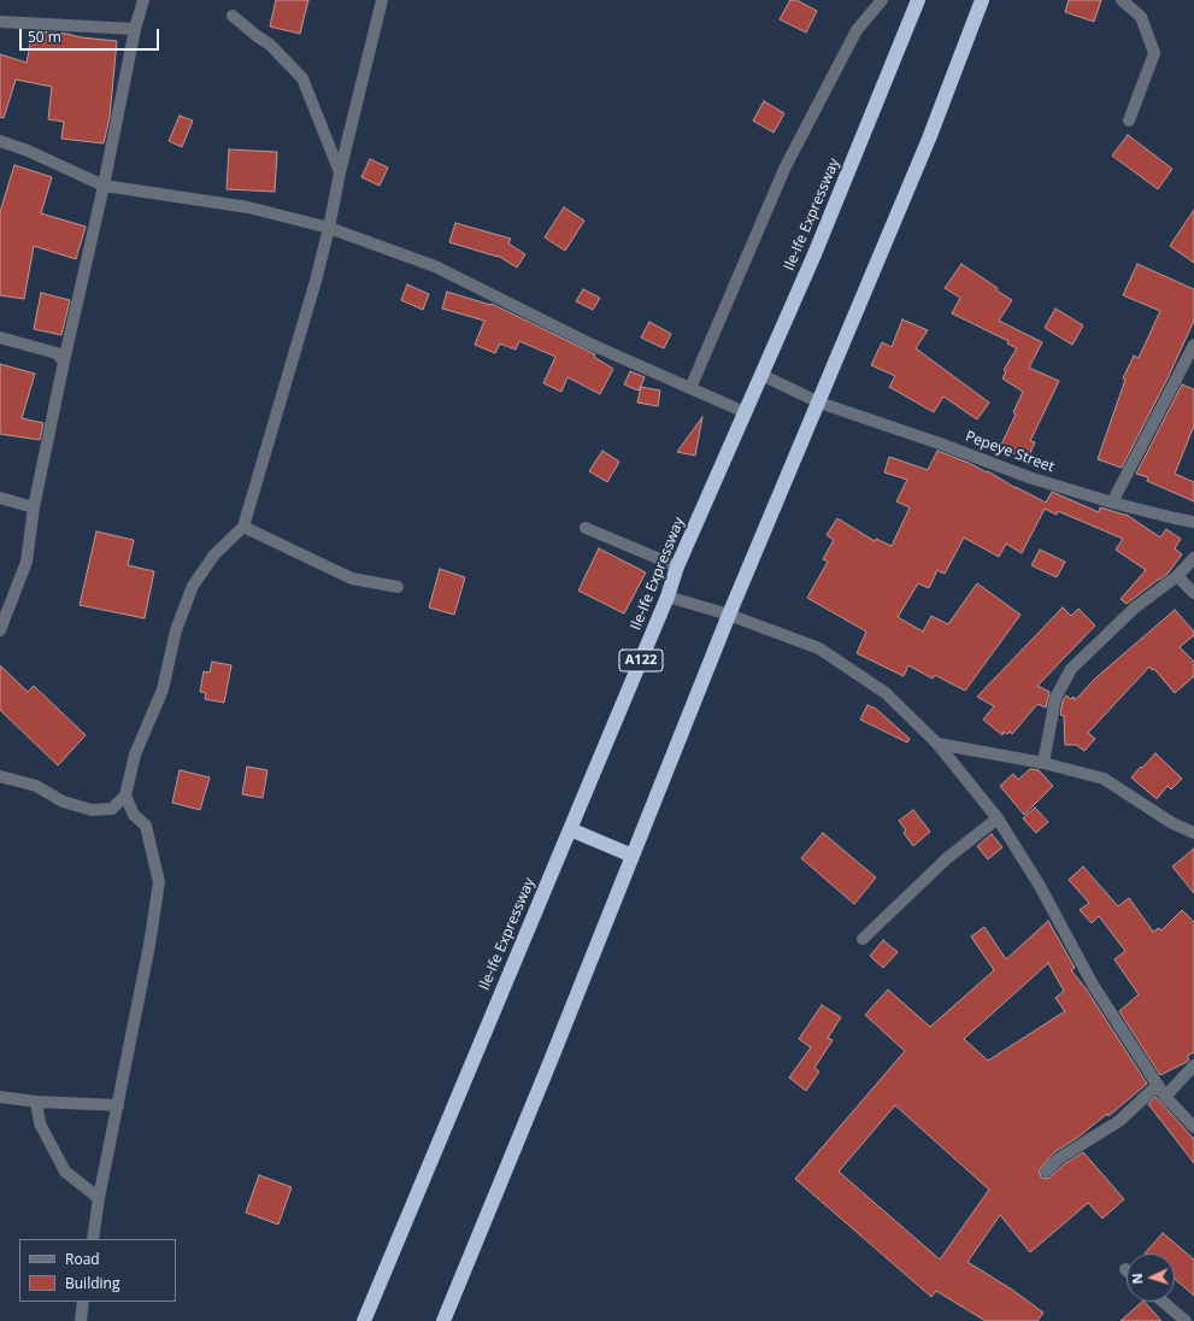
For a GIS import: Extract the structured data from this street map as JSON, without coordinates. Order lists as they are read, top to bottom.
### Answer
{
  "streets": {
    "highway": ["Ile-Ife Expressway", "A122"],
    "street": ["Pepeye Street"]
  },
  "crossings": [
    ["Ile-Ife Expressway", "Pepeye Street"]
  ],
  "legend": ["Road", "Building"],
  "scale_bar": "50 m",
  "north": "left"
}
